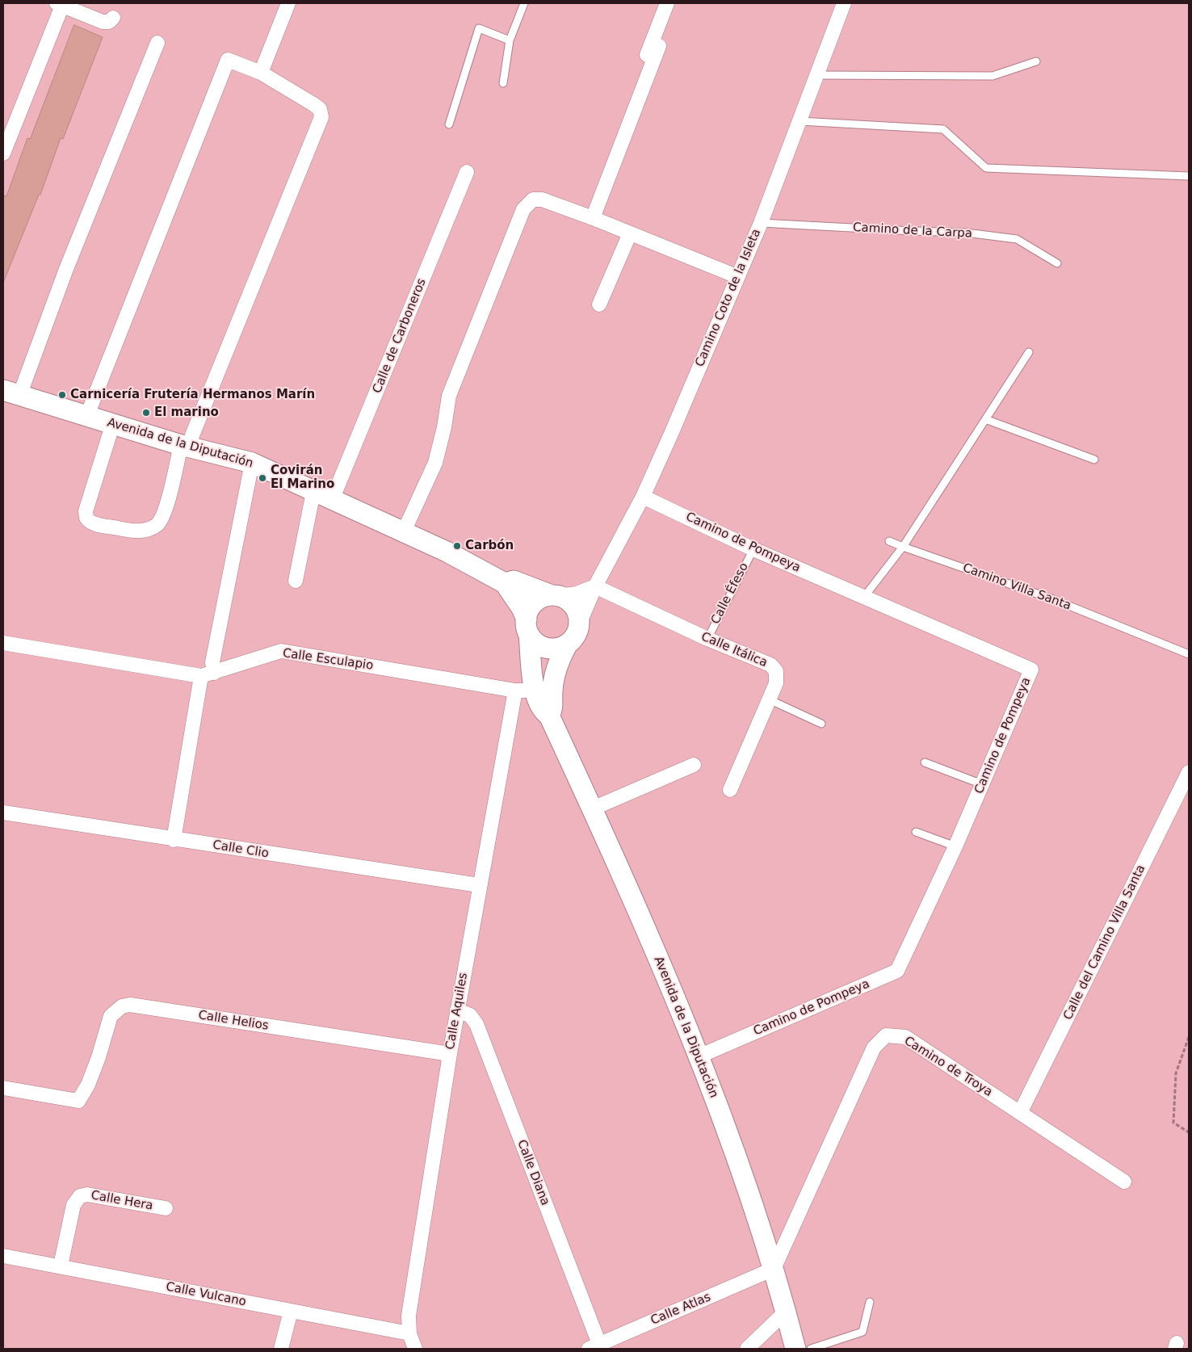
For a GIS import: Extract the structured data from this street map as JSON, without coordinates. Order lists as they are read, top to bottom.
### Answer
{
  "streets": {
    "street": [
      "Camino Coto de la Isleta",
      "Calle de Carboneros",
      "Avenida de la Diputación",
      "Camino de Pompeya",
      "Calle Itálica",
      "Calle Esculapio",
      "Calle Clio",
      "Calle del Camino Villa Santa",
      "Calle Aquiles",
      "Calle Helios",
      "Camino de Troya",
      "Calle Diana",
      "Calle Hera",
      "Calle Vulcano",
      "Calle Atlas"
    ],
    "lane": ["Camino de la Carpa", "Camino Villa Santa", "Calle Éfeso"]
  },
  "crossings": [
    ["Camino de la Carpa", "Camino Coto de la Isleta"],
    ["Camino Coto de la Isleta", "Avenida de la Diputación"],
    ["Camino Coto de la Isleta", "Camino de Pompeya"],
    ["Camino Coto de la Isleta", "Calle Itálica"],
    ["Calle de Carboneros", "Avenida de la Diputación"],
    ["Avenida de la Diputación", "Camino de Pompeya"],
    ["Avenida de la Diputación", "Calle Esculapio"],
    ["Avenida de la Diputación", "Calle Aquiles"],
    ["Avenida de la Diputación", "Camino de Troya"],
    ["Avenida de la Diputación", "Calle Atlas"],
    ["Camino de Pompeya", "Calle Éfeso"],
    ["Calle Éfeso", "Calle Itálica"],
    ["Calle Esculapio", "Calle Aquiles"],
    ["Calle Clio", "Calle Aquiles"],
    ["Calle del Camino Villa Santa", "Camino de Troya"],
    ["Calle Aquiles", "Calle Helios"],
    ["Calle Aquiles", "Calle Diana"],
    ["Calle Aquiles", "Calle Vulcano"],
    ["Camino de Troya", "Calle Atlas"],
    ["Calle Diana", "Calle Atlas"],
    ["Calle Hera", "Calle Vulcano"]
  ],
  "places": [
    "Carnicería Frutería Hermanos Marín",
    "El marino",
    "Covirán El Marino",
    "Carbón"
  ]
}
